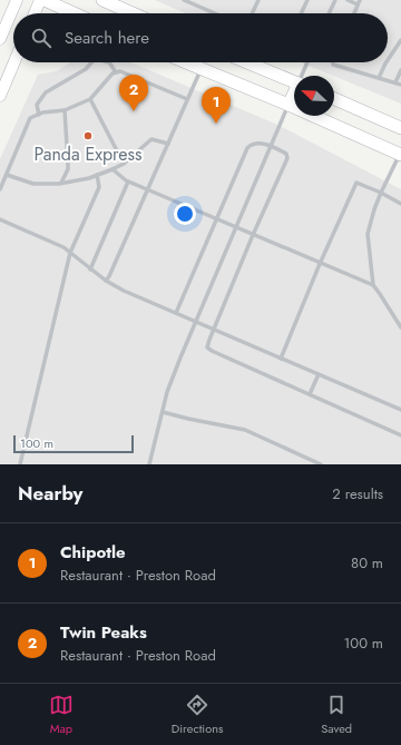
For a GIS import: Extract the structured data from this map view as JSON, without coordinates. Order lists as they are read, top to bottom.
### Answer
{
  "places": ["Panda Express"],
  "scale_bar": "100 m",
  "north": "top left",
  "page": {
    "search": "Search here",
    "pins": ["2", "1"],
    "scale": "100 m",
    "heading": ["Nearby", "2 results"],
    "list": [
      {
        "mark": "1",
        "name": "Chipotle",
        "note": "Restaurant · Preston Road",
        "value": "80 m"
      },
      {
        "mark": "2",
        "name": "Twin Peaks",
        "note": "Restaurant · Preston Road",
        "value": "100 m"
      }
    ],
    "nav": ["Map", "Directions", "Saved"]
  }
}
